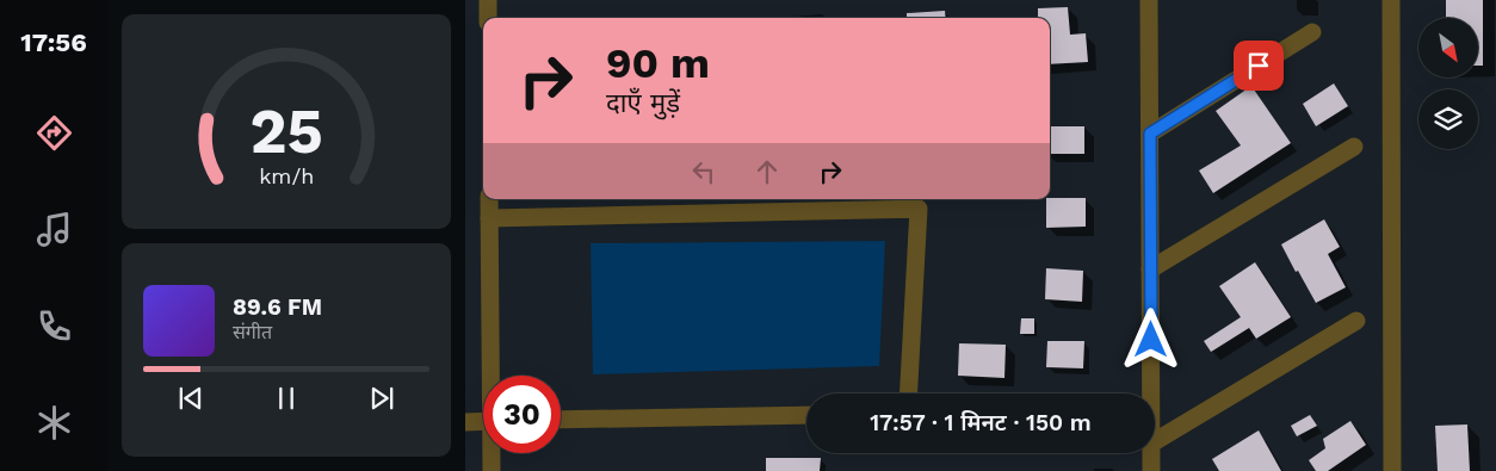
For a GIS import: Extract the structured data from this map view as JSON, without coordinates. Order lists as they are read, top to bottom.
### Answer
{
  "north": "bottom right",
  "page": {
    "tabs": "17:56",
    "turn": ["90 m", "दाएँ मुड़ें"],
    "song": ["89.6 FM", "संगीत"],
    "limit": "30",
    "trip": "17:57 · 1 मिनट · 150 m",
    "gauge": ["25", "km/h"]
  }
}
